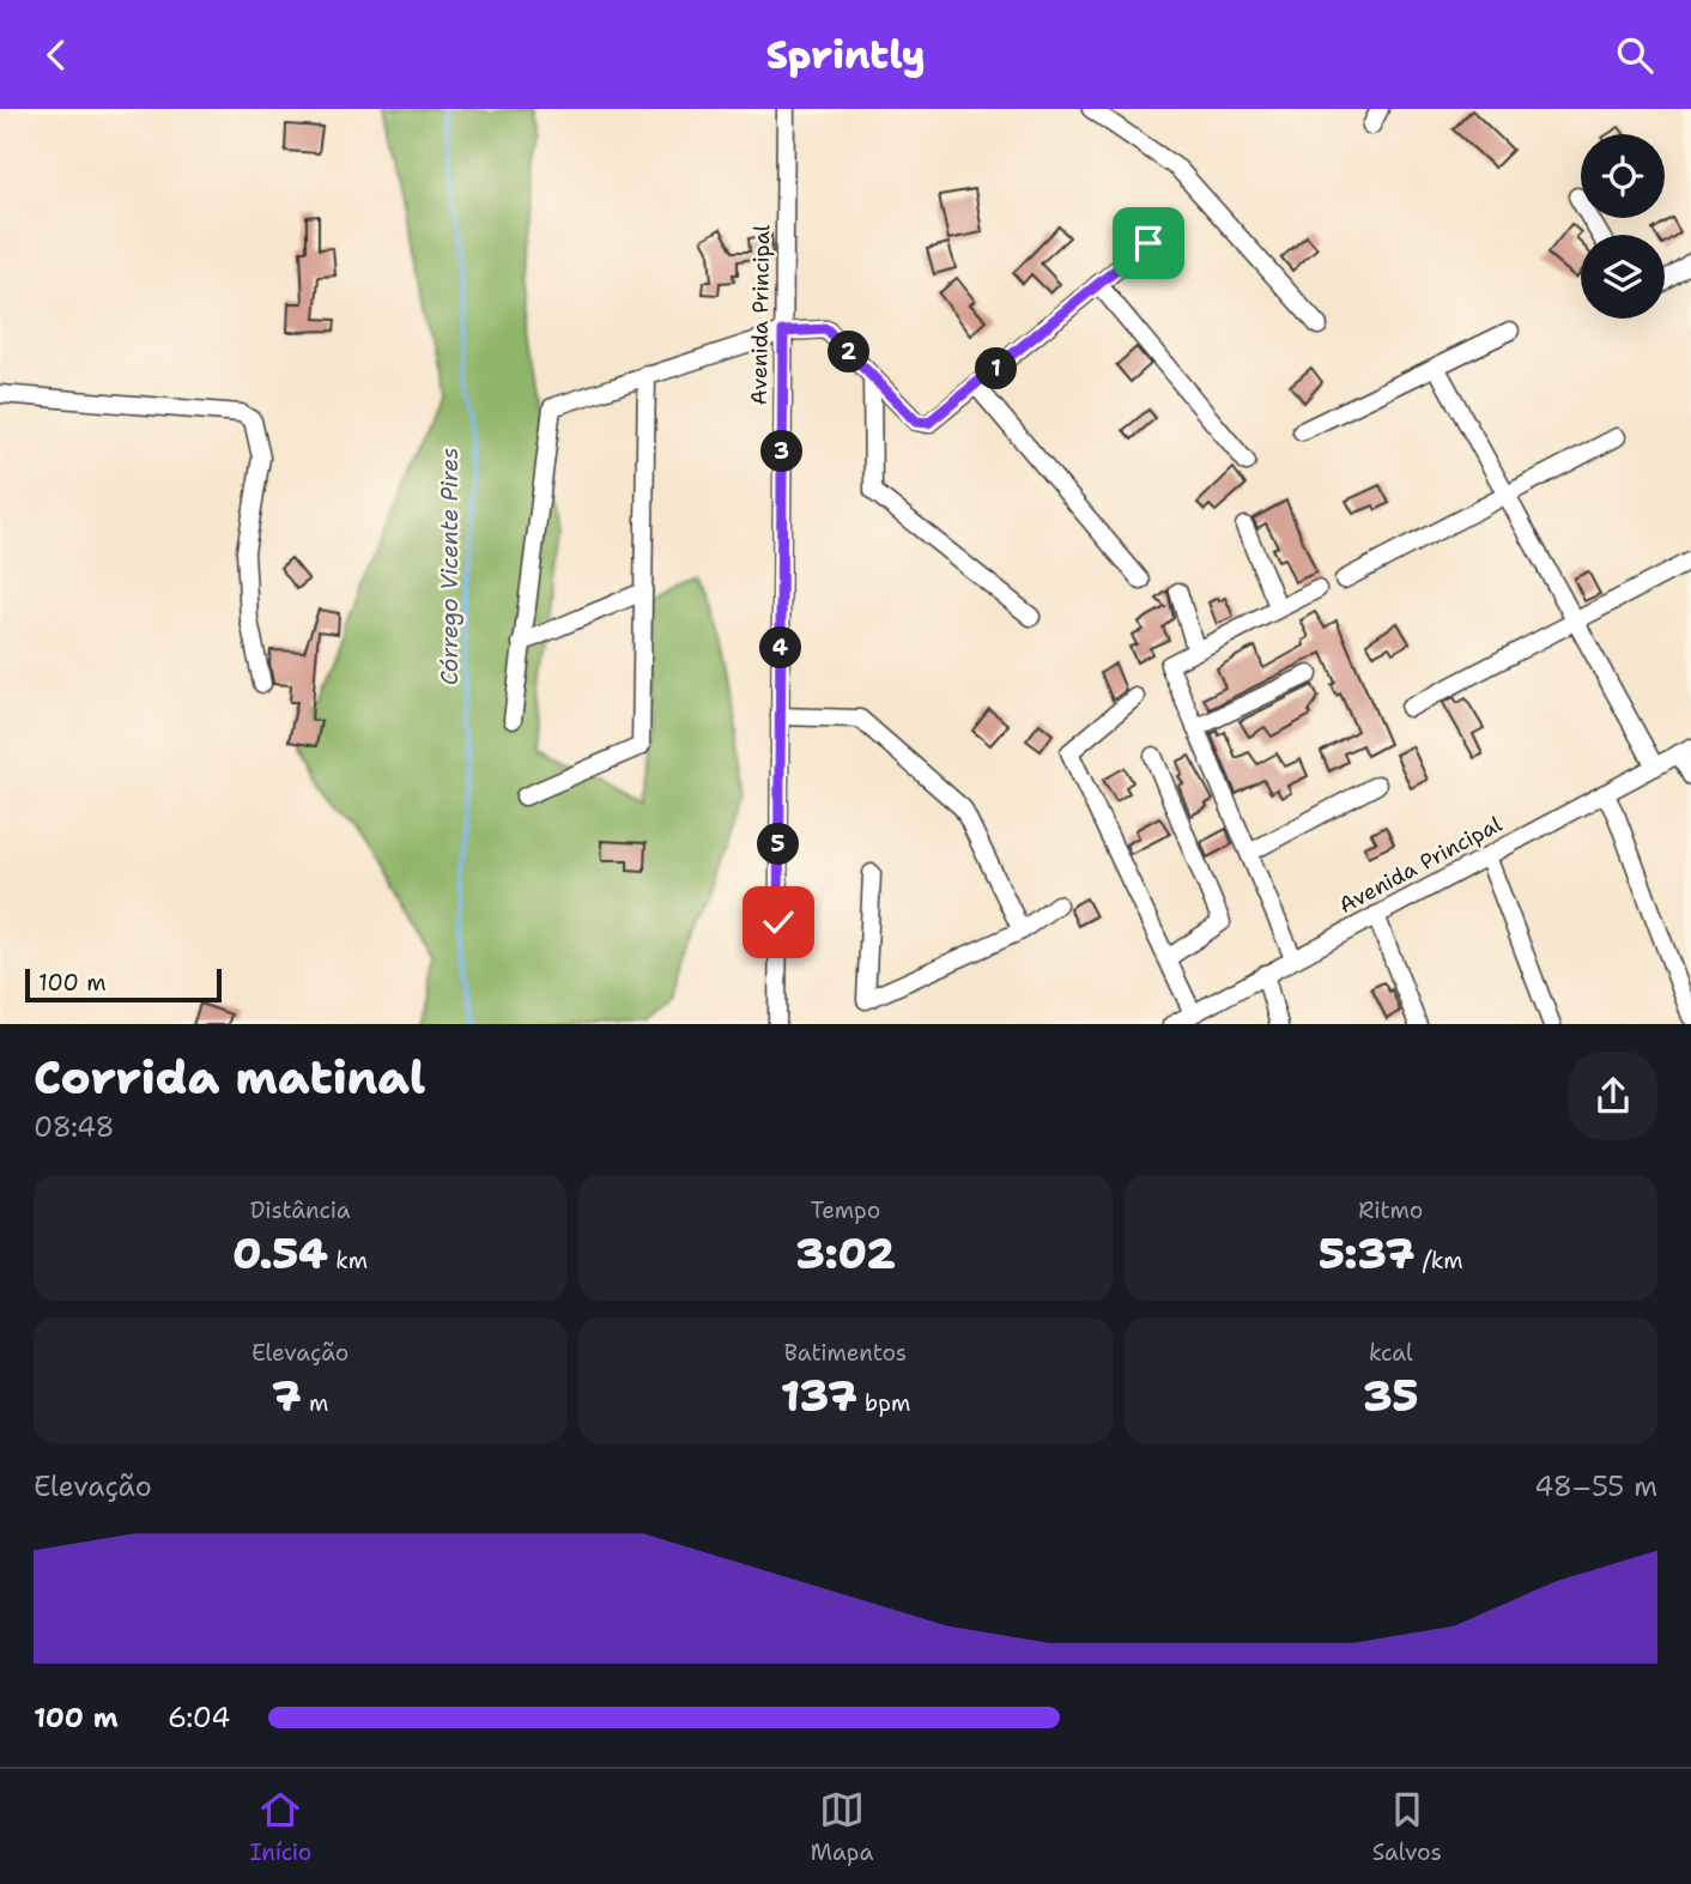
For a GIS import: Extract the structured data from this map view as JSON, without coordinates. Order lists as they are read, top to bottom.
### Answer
{
  "streets": {
    "street": ["Avenida Principal"]
  },
  "water": ["Córrego Vicente Pires"],
  "scale_bar": "100 m",
  "page": {
    "header": "Sprintly",
    "pins": [
      "2",
      "1",
      "3",
      "4",
      "5"
    ],
    "scale": "100 m",
    "heading": ["Corrida matinal", "08:48"],
    "stats": [
      ["Distância", "0.54 km"],
      ["Tempo", "3:02"],
      ["Ritmo", "5:37 /km"],
      ["Elevação", "7 m"],
      ["Batimentos", "137 bpm"],
      ["kcal", "35"]
    ],
    "chart": ["Elevação", "48–55 m"],
    "list": [
      {
        "name": "100 m",
        "note": "6:04"
      }
    ],
    "tabs": ["Início", "Mapa", "Salvos"]
  }
}
